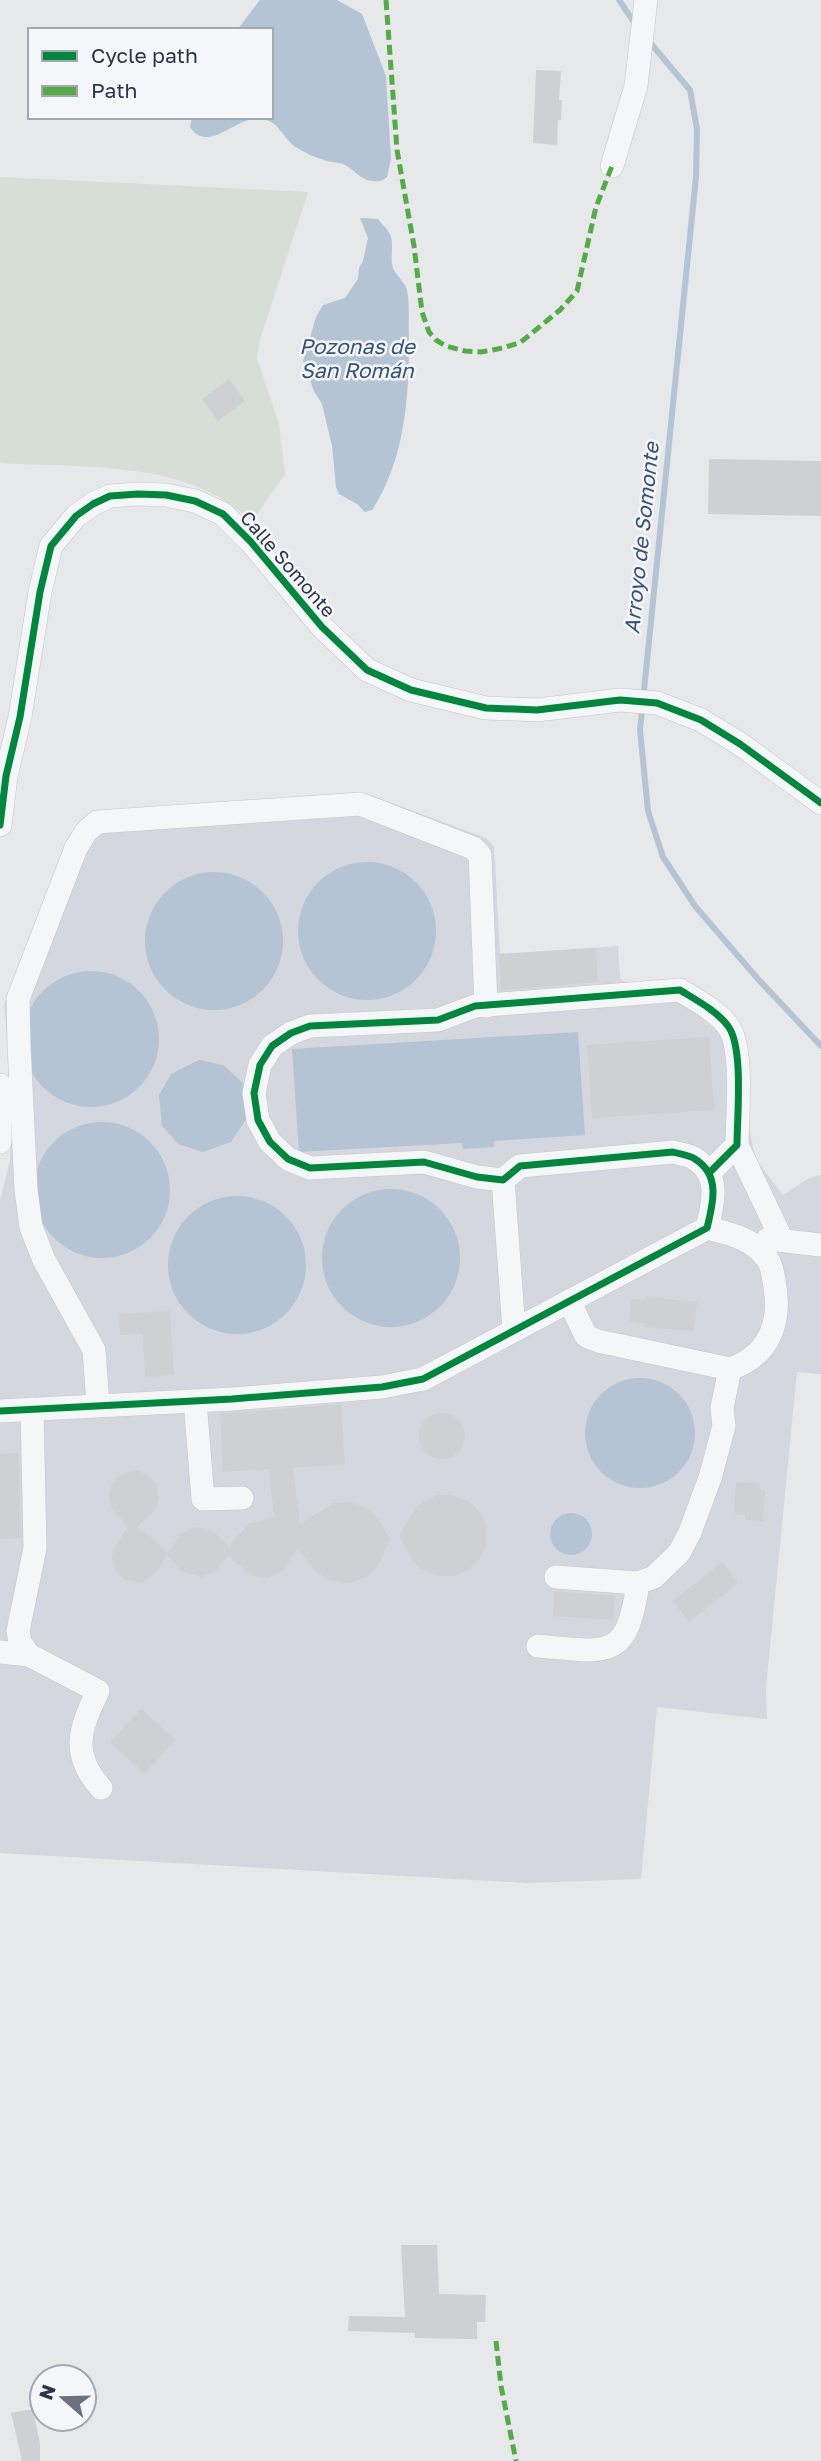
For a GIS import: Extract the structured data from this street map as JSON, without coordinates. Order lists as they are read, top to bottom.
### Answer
{
  "streets": {
    "street": ["Calle Somonte"]
  },
  "water": ["Pozonas de San Román", "Arroyo de Somonte"],
  "legend": ["Cycle path", "Path"],
  "north": "left"
}
